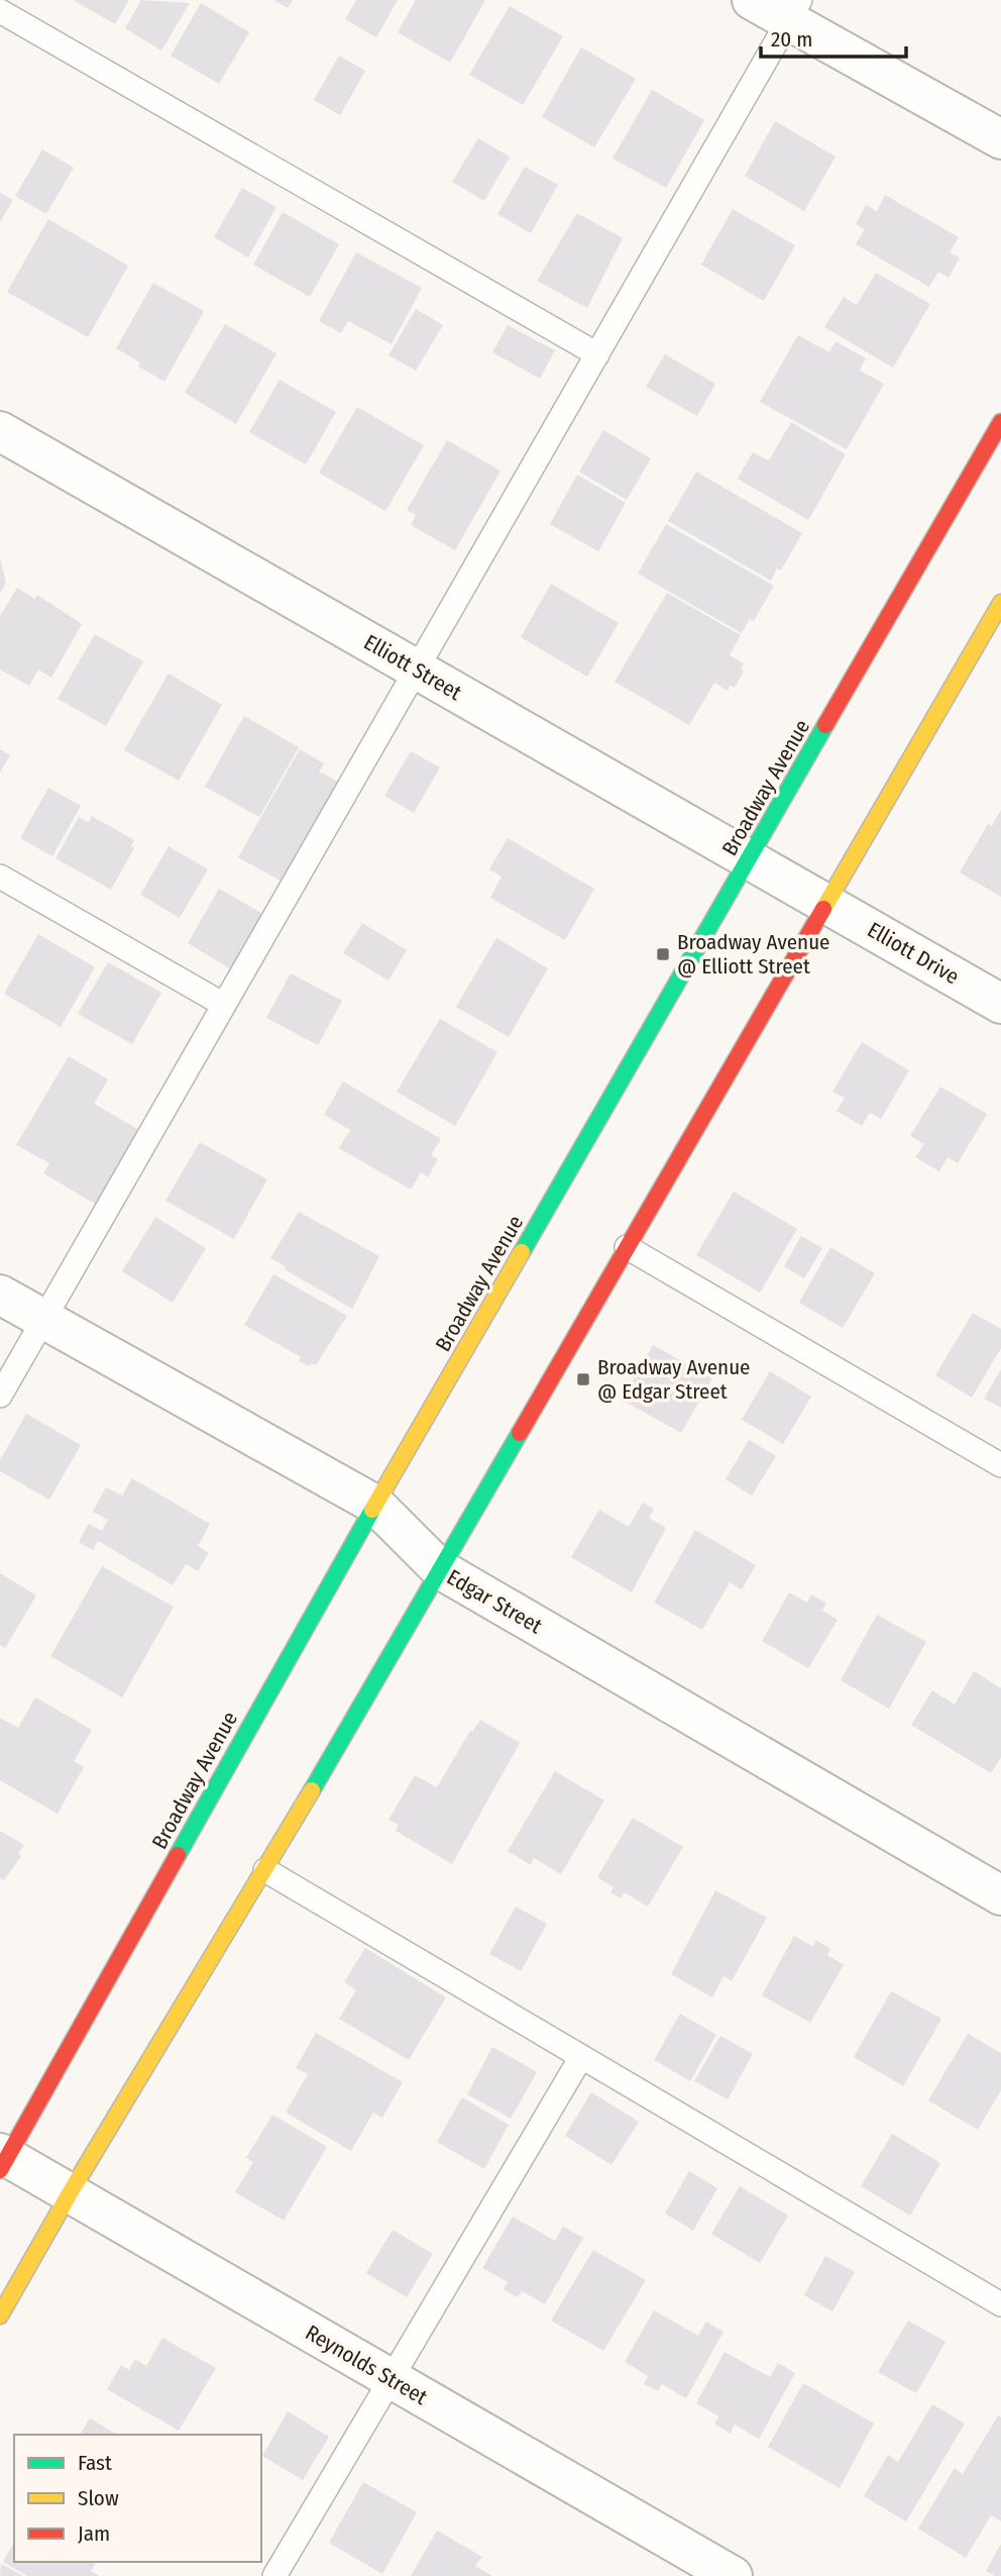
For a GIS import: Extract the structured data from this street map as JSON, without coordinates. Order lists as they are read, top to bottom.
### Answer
{
  "streets": {
    "street": [
      "Elliott Street",
      "Broadway Avenue",
      "Elliott Drive",
      "Edgar Street",
      "Reynolds Street"
    ]
  },
  "crossings": [
    ["Elliott Street", "Broadway Avenue"],
    ["Elliott Street", "Elliott Drive"],
    ["Broadway Avenue", "Edgar Street"],
    ["Broadway Avenue", "Reynolds Street"]
  ],
  "places": {
    "transit": ["Broadway Avenue @ Elliott Street", "Broadway Avenue @ Edgar Street"]
  },
  "legend": ["Fast", "Slow", "Jam"],
  "scale_bar": "20 m"
}
